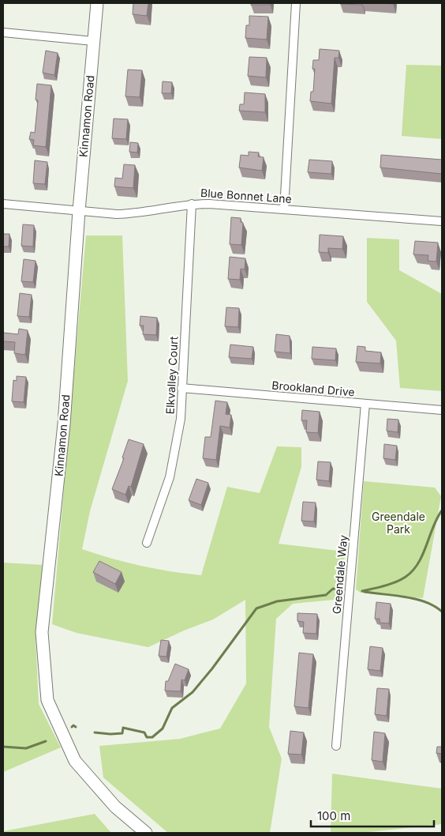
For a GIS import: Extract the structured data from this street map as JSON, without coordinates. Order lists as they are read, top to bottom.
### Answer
{
  "streets": {
    "main road": ["Kinnamon Road"],
    "street": [
      "Blue Bonnet Lane",
      "Elkvalley Court",
      "Brookland Drive",
      "Greendale Way"
    ]
  },
  "crossings": [
    ["Kinnamon Road", "Blue Bonnet Lane"],
    ["Blue Bonnet Lane", "Elkvalley Court"],
    ["Elkvalley Court", "Brookland Drive"],
    ["Brookland Drive", "Greendale Way"]
  ],
  "parks": ["Greendale Park"],
  "scale_bar": "100 m"
}
